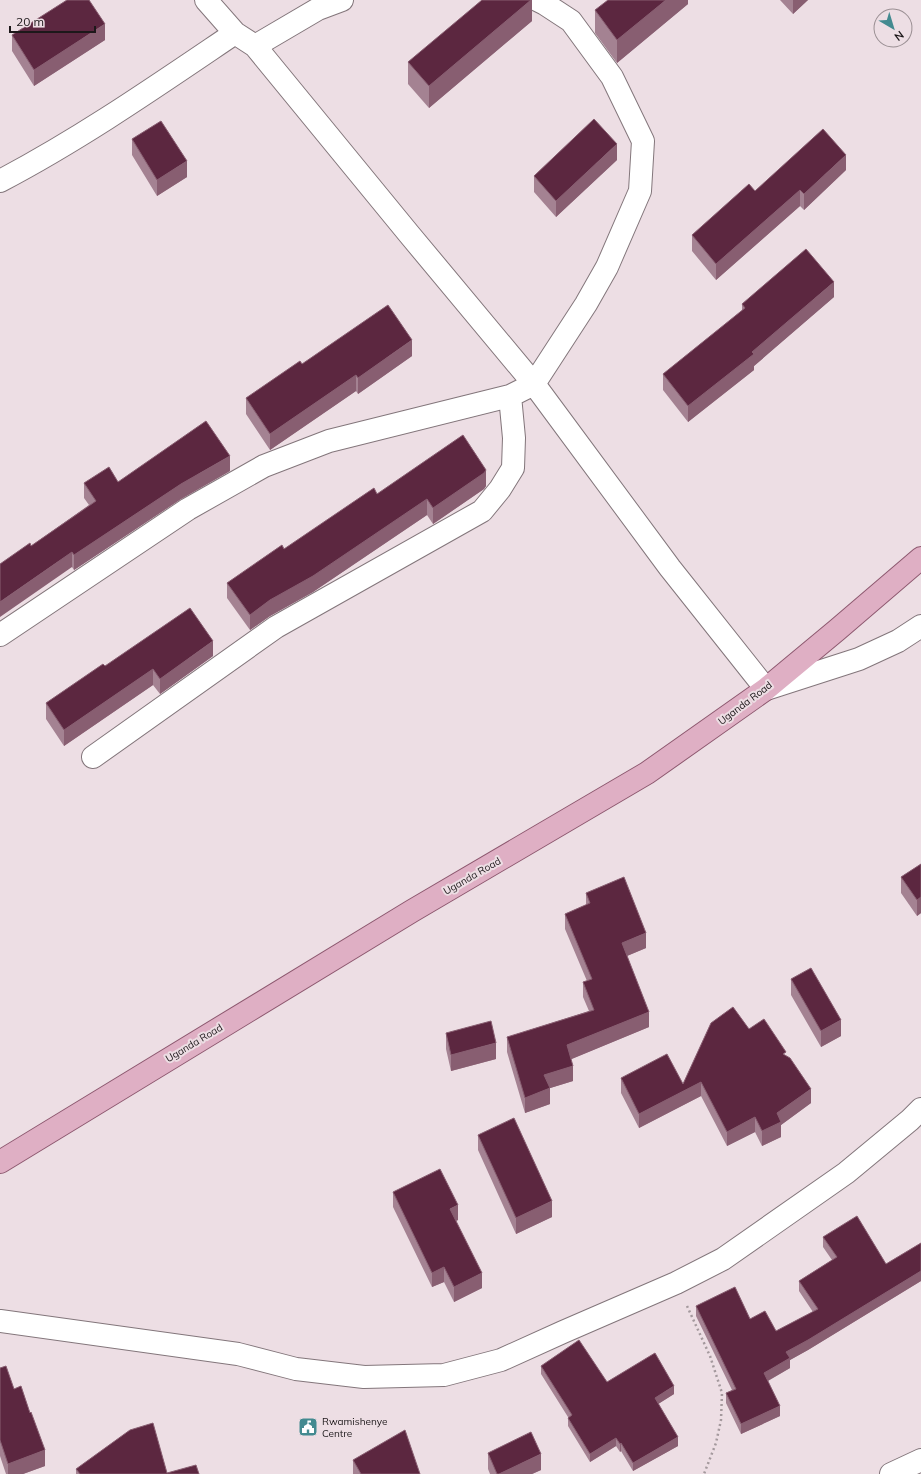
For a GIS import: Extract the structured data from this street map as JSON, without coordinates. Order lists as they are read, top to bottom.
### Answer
{
  "streets": {
    "main road": ["Uganda Road"]
  },
  "places": {
    "public building": ["Rwamishenye Centre"]
  },
  "scale_bar": "20 m",
  "north": "bottom right"
}
